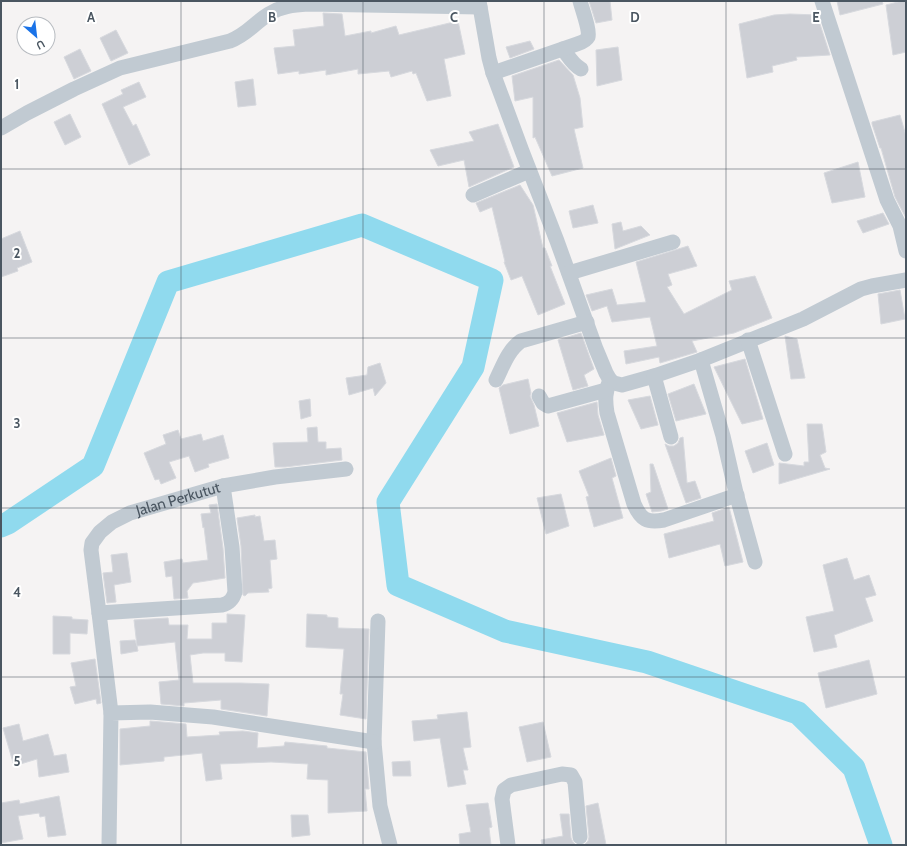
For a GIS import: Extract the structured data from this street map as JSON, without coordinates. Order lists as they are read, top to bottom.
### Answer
{
  "streets": {
    "street": ["Jalan Perkutut"]
  },
  "north": "bottom right",
  "grid": {
    "columns": [
      "A",
      "B",
      "C",
      "D",
      "E"
    ],
    "rows": [
      "1",
      "2",
      "3",
      "4",
      "5"
    ]
  }
}
